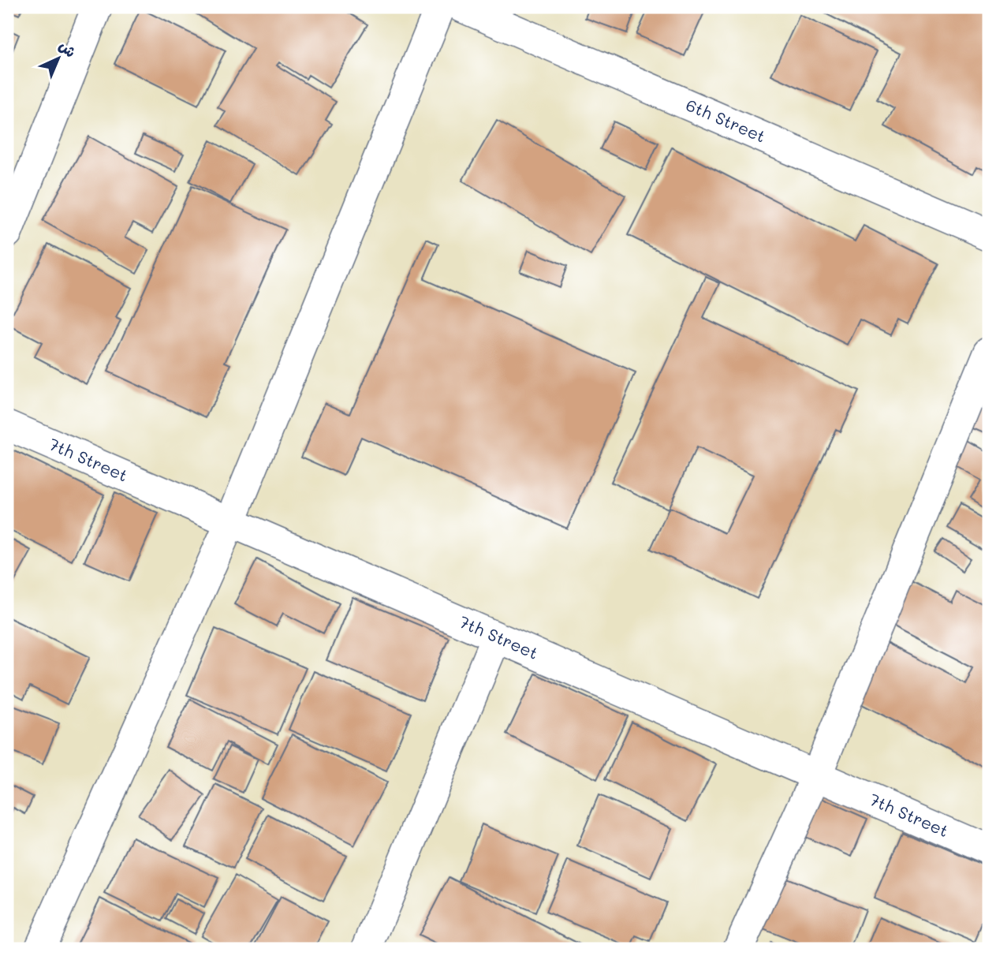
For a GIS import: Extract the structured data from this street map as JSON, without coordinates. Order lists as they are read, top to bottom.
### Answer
{
  "streets": {
    "street": ["6th Street", "7th Street"]
  },
  "north": "top right"
}
